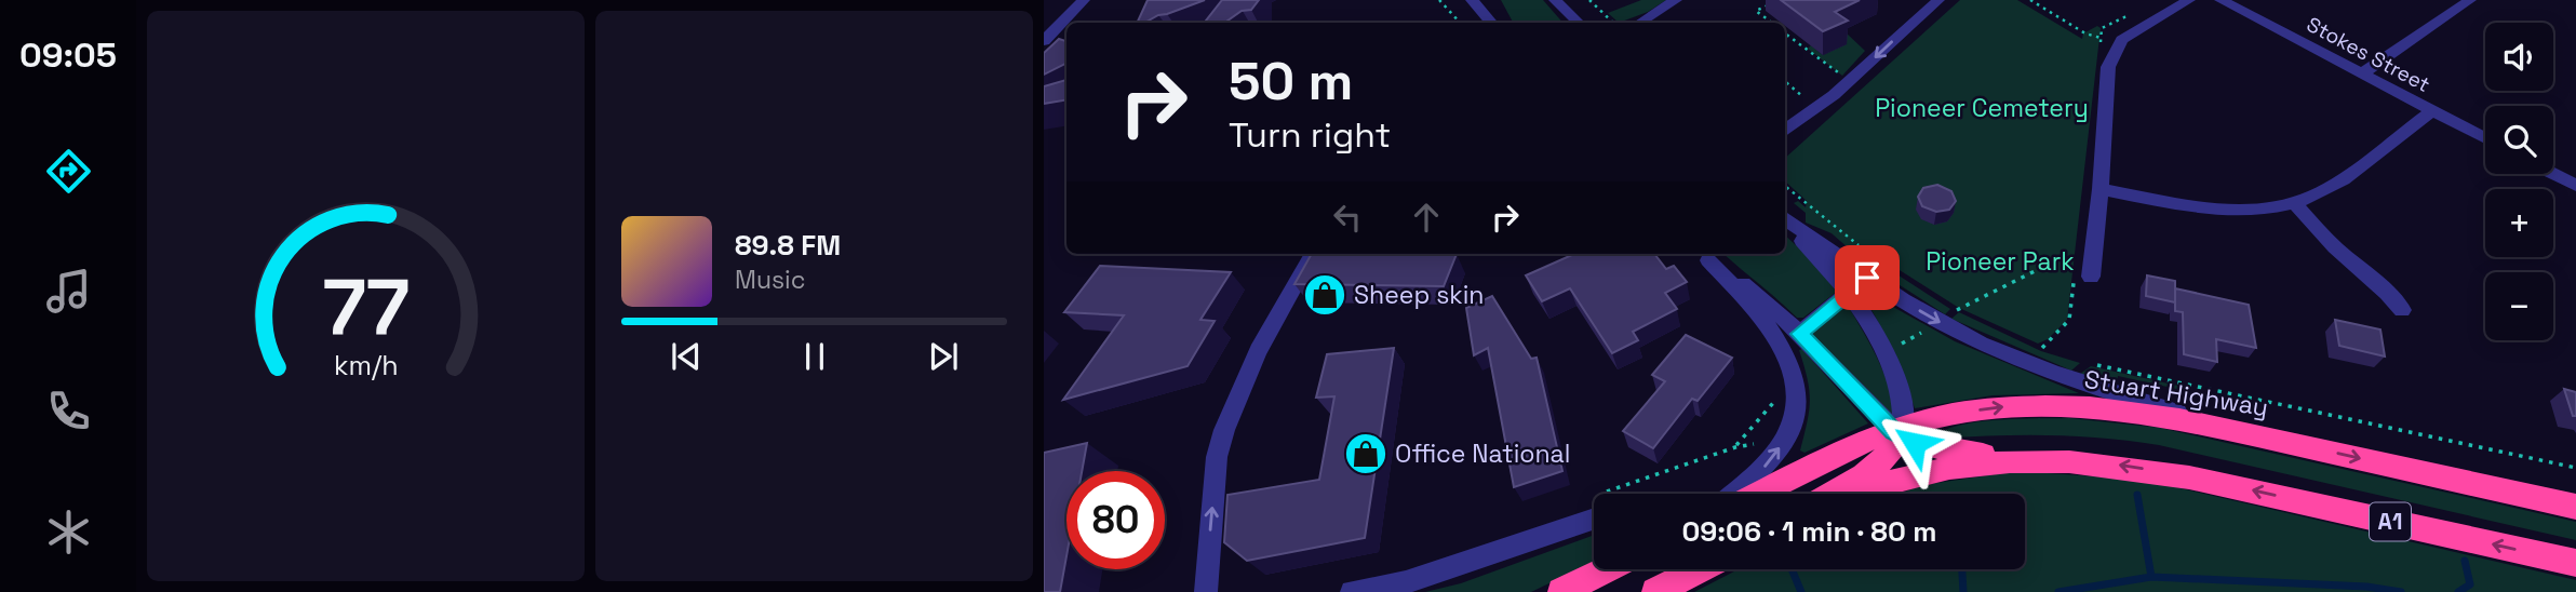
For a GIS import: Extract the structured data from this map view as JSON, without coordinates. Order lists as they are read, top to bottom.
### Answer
{
  "streets": {
    "highway": ["Stuart Highway", "A1"],
    "street": ["Stokes Street"]
  },
  "parks": ["Pioneer Cemetery", "Pioneer Park"],
  "places": {
    "shop": ["Sheep skin", "Office National"]
  },
  "page": {
    "tabs": "09:05",
    "map_buttons": ["+", "−"],
    "turn": ["50 m", "Turn right"],
    "song": ["89.8 FM", "Music"],
    "limit": "80",
    "trip": "09:06 · 1 min · 80 m",
    "gauge": ["77", "km/h"]
  }
}
